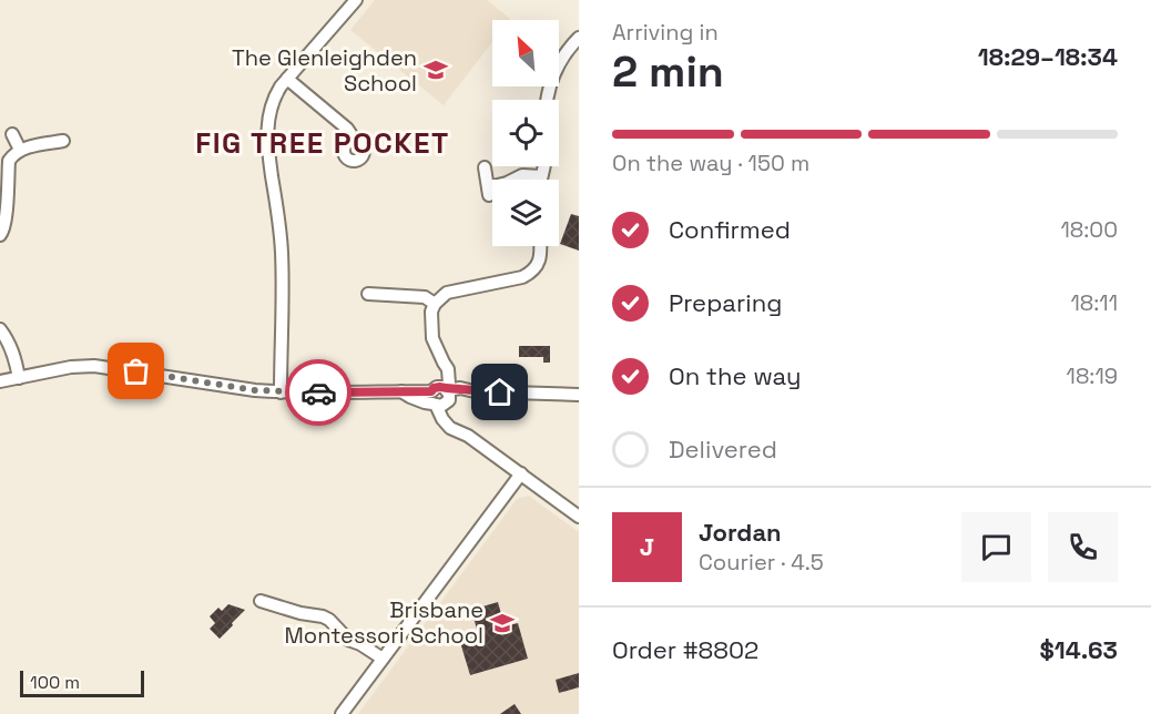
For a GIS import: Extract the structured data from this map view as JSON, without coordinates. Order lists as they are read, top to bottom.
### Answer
{
  "districts": ["FIG TREE POCKET"],
  "places": {
    "school or university": ["The Glenleighden School", "Brisbane Montessori School"]
  },
  "scale_bar": "100 m",
  "north": "top left",
  "page": {
    "heading": ["2 min", "Arriving in", "18:29–18:34"],
    "panel": [
      "Jordan",
      "Courier · 4.5",
      "Order #8802",
      "$14.63"
    ],
    "bar": "On the way · 150 m",
    "list": [
      ["Confirmed", "18:00"],
      ["Preparing", "18:11"],
      ["On the way", "18:19"],
      "Delivered"
    ],
    "round": "J",
    "scale": "100 m"
  }
}
